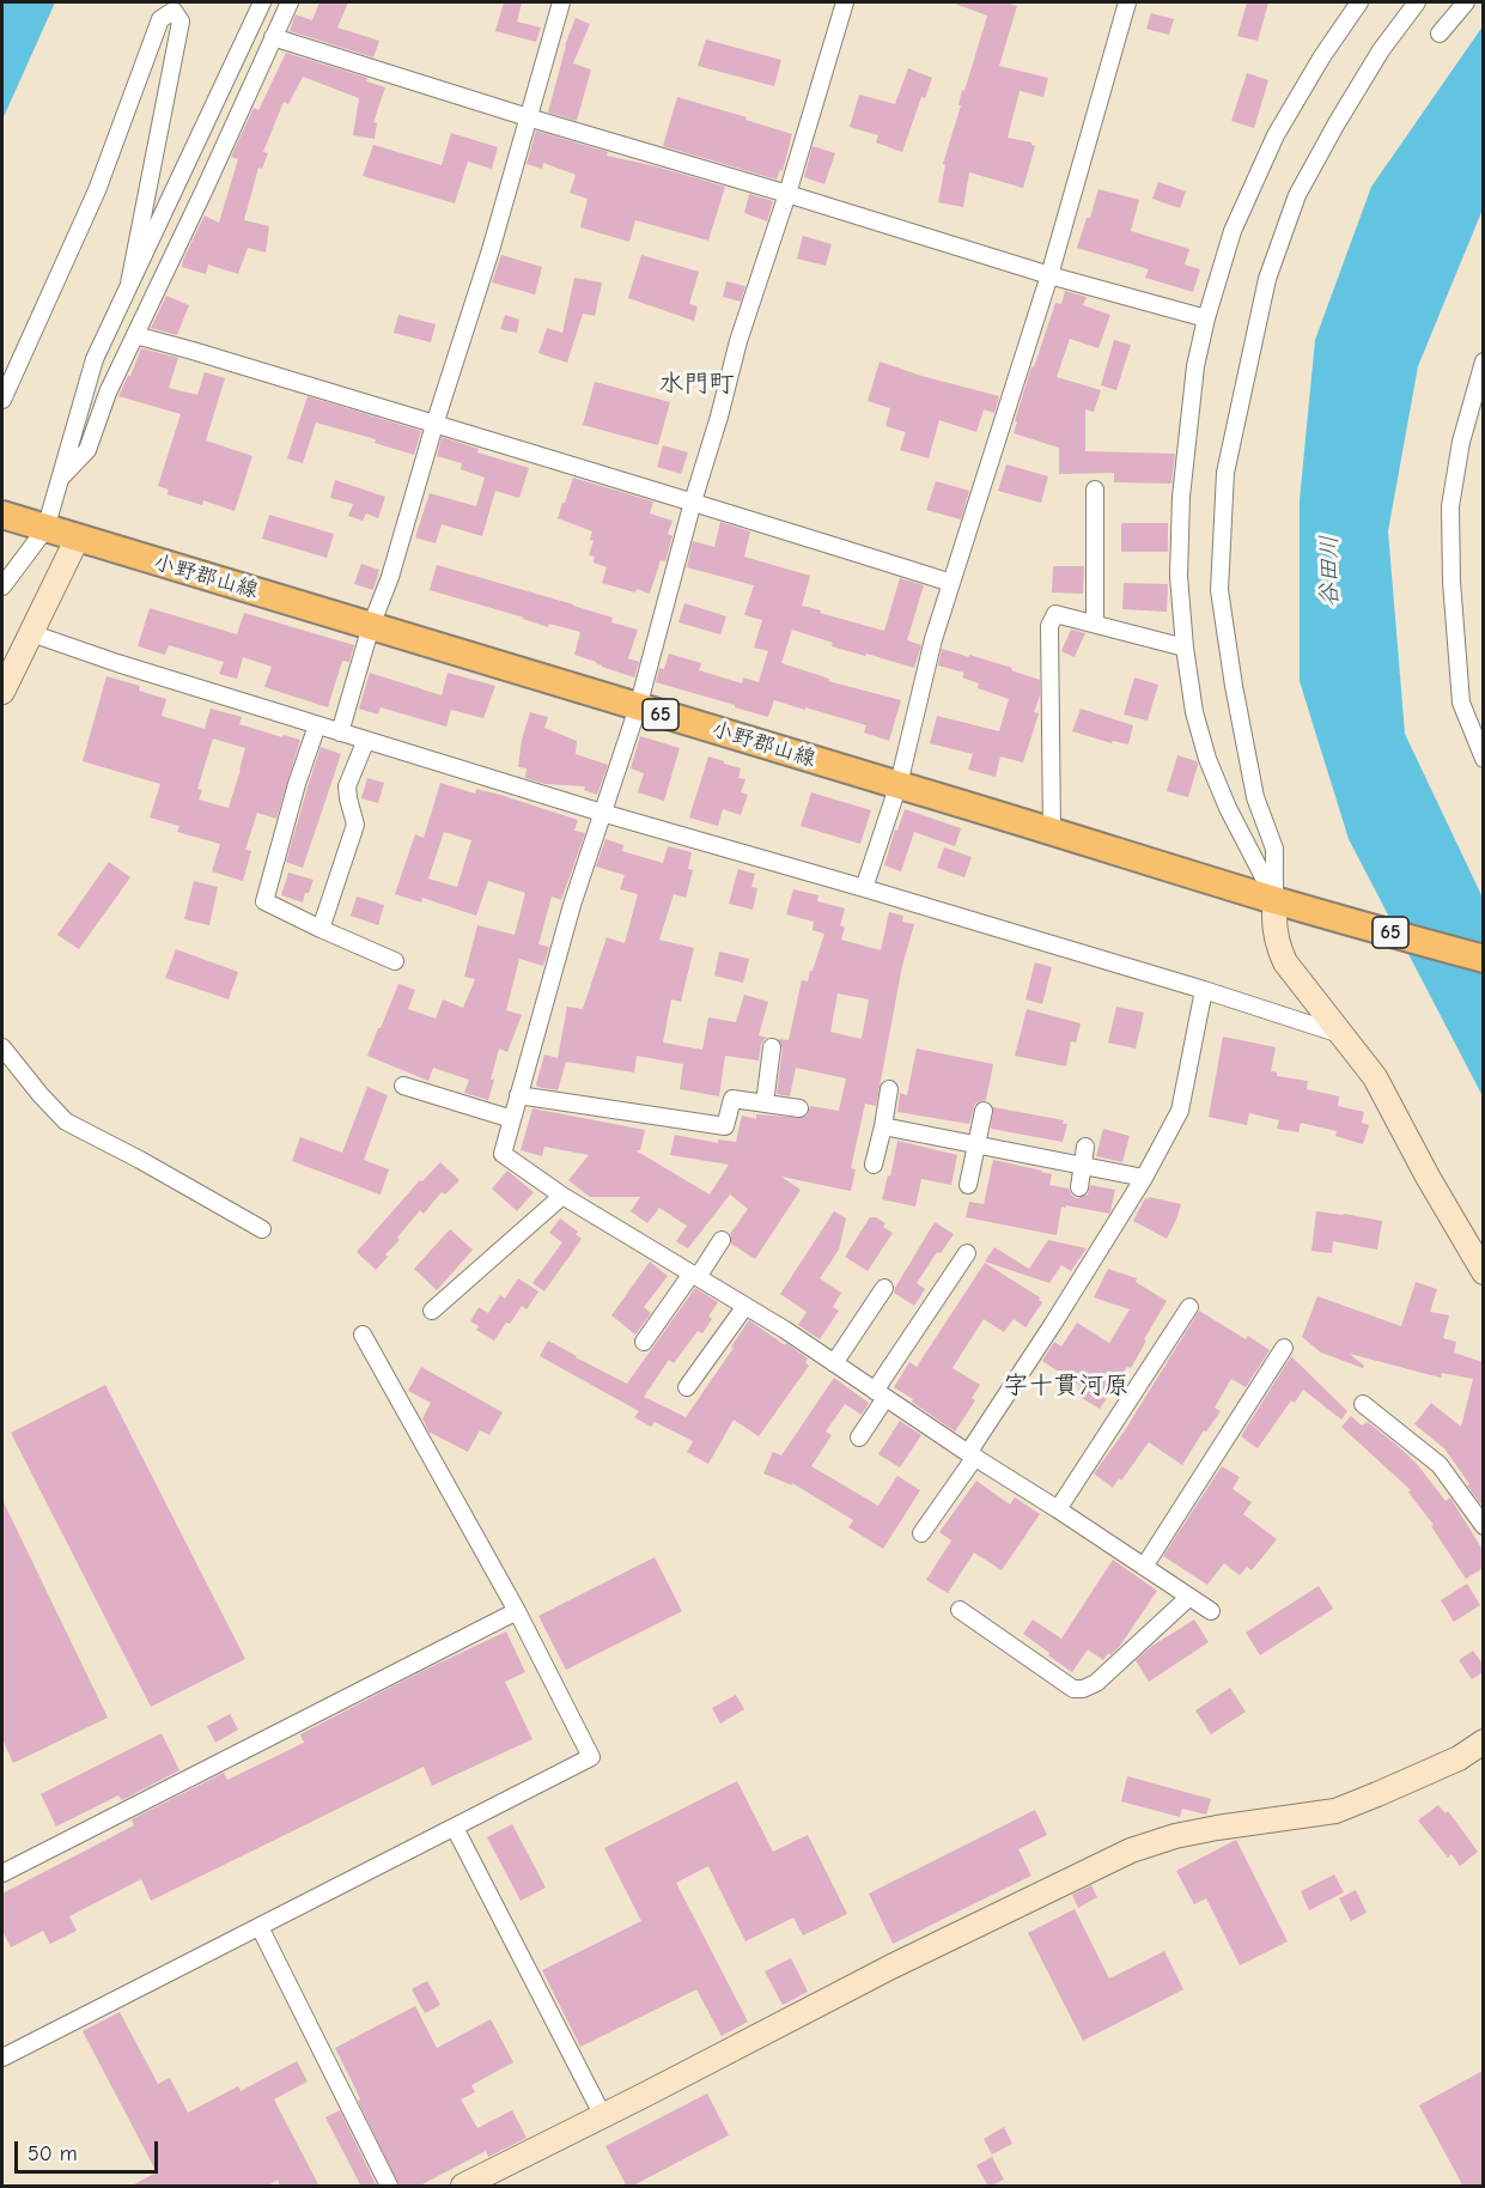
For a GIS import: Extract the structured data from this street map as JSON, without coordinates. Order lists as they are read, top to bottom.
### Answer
{
  "streets": {
    "main road": ["小野郡山線", "65"]
  },
  "districts": ["水門町", "字十貫河原"],
  "water": ["谷田川"],
  "scale_bar": "50 m"
}
